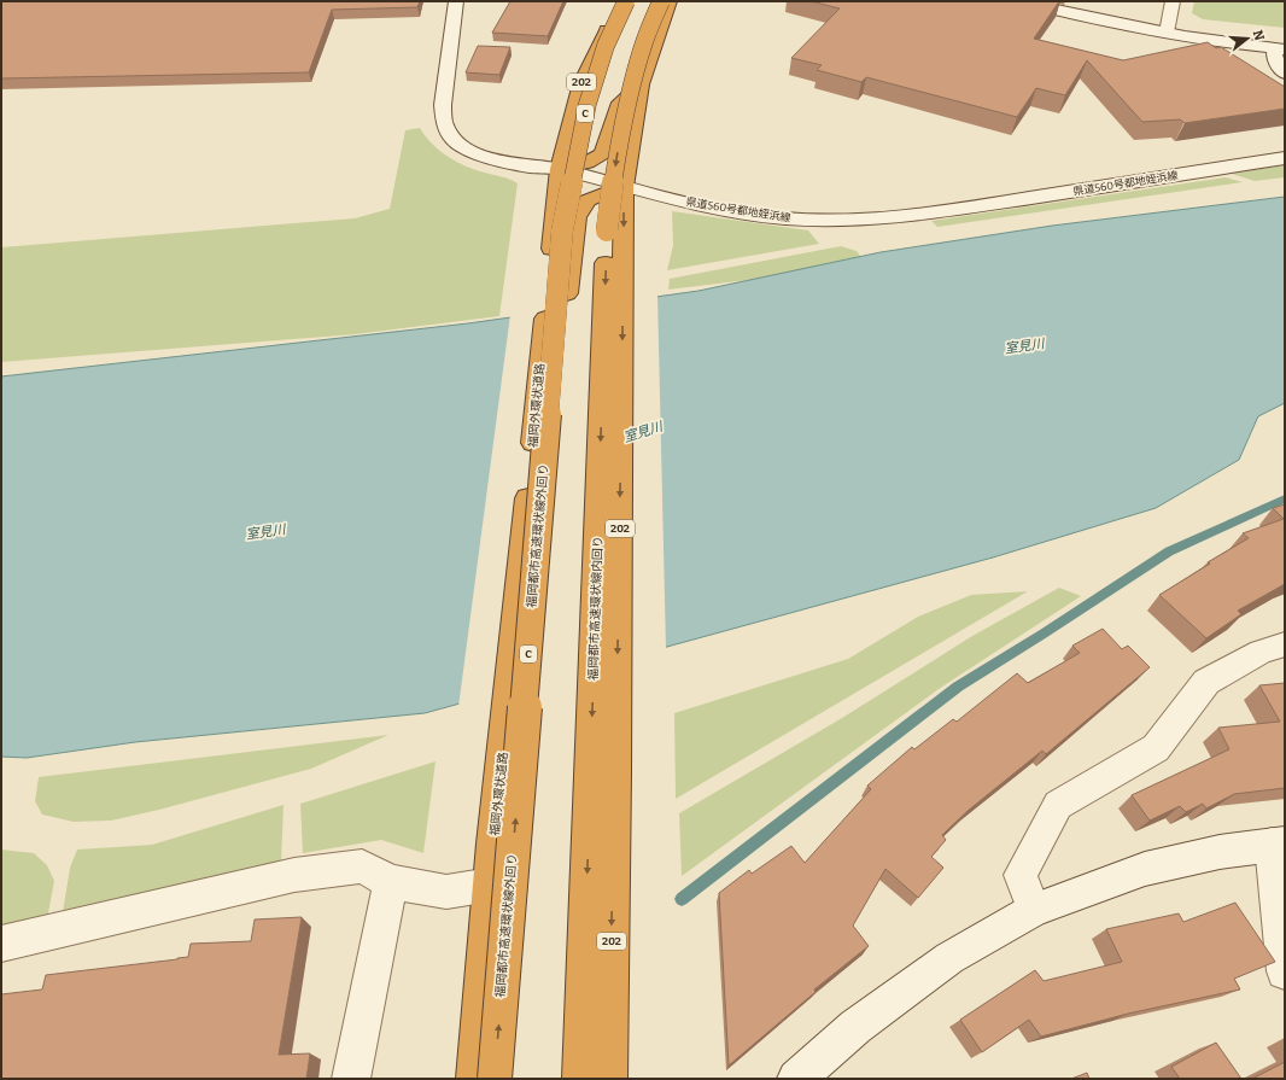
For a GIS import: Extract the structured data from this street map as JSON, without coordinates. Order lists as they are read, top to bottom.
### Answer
{
  "streets": {
    "highway": [
      "202",
      "C",
      "福岡外環状道路",
      "福岡都市高速環状線外回り",
      "福岡都市高速環状線内回り"
    ],
    "street": ["県道560号都地姪浜線"]
  },
  "crossings": [
    ["202", "県道560号都地姪浜線"],
    ["202", "福岡外環状道路"]
  ],
  "water": ["室見川"],
  "north": "right"
}
